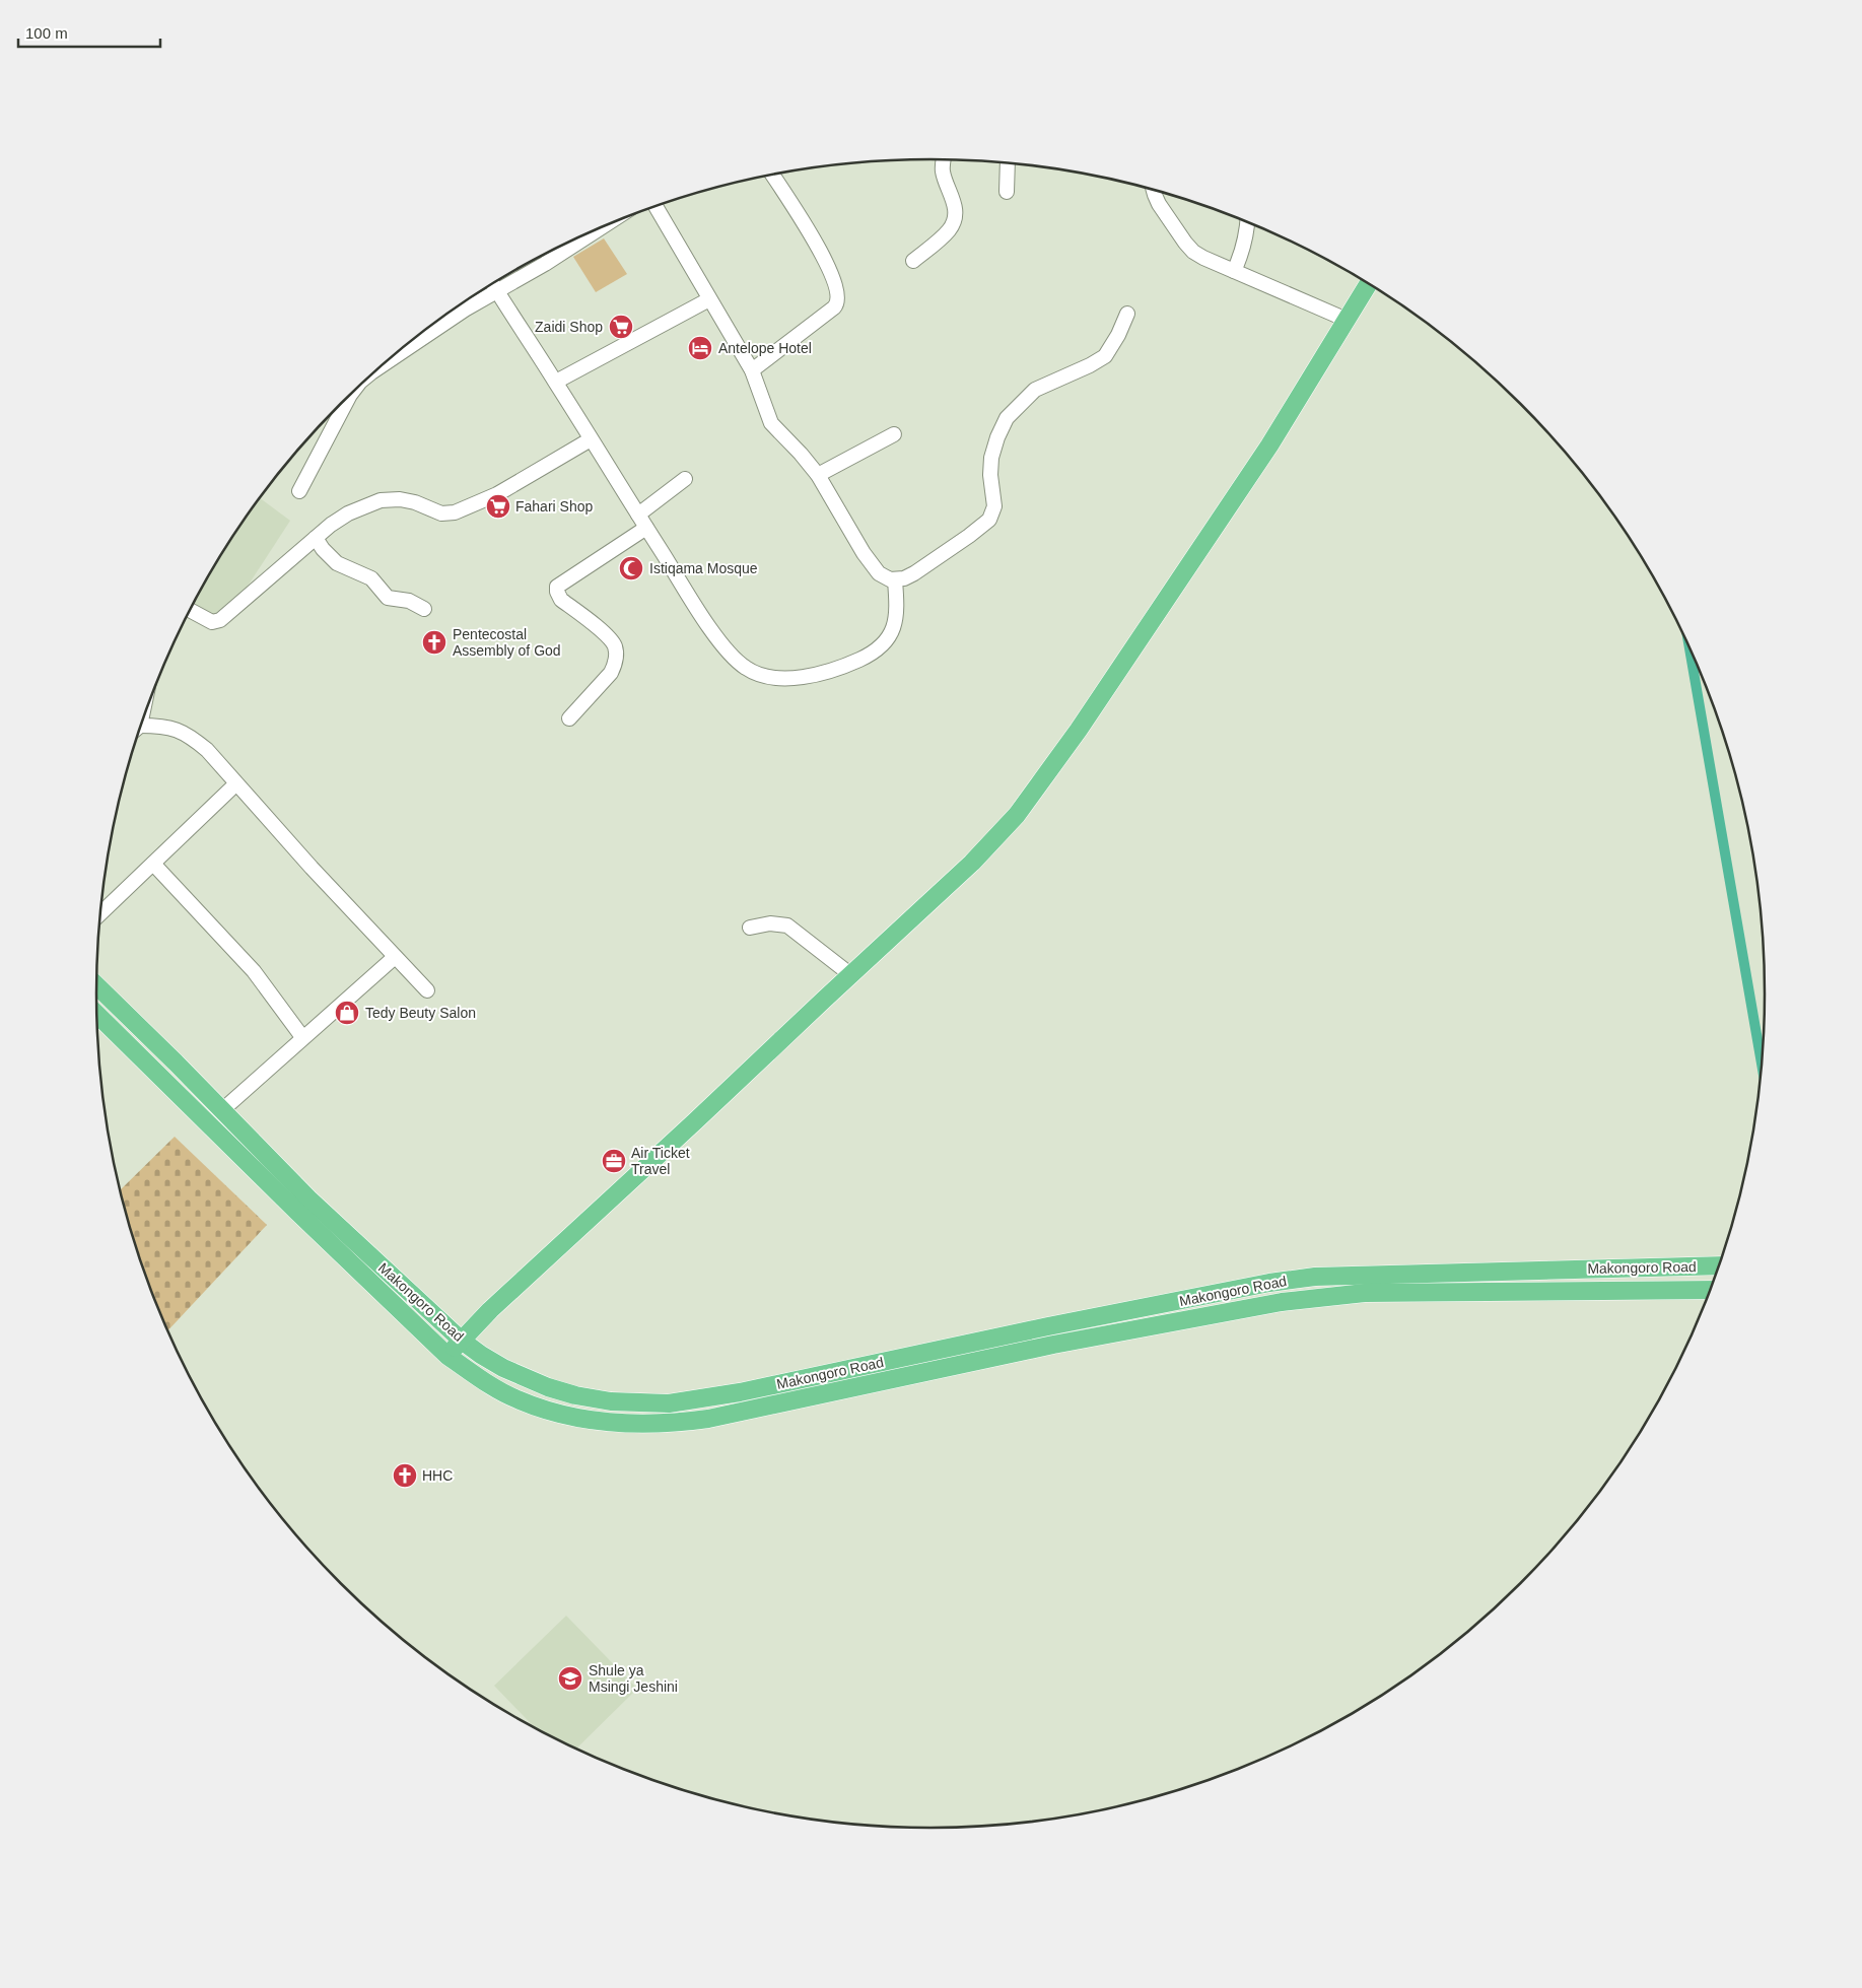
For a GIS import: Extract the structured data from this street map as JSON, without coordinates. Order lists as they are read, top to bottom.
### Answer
{
  "streets": {
    "main road": ["Makongoro Road"]
  },
  "places": {
    "supermarket": ["Zaidi Shop", "Fahari Shop"],
    "hotel": ["Antelope Hotel"],
    "mosque": ["Istiqama Mosque"],
    "church": ["Pentecostal Assembly of God", "HHC"],
    "shop": ["Tedy Beuty Salon"],
    "office": ["Air Ticket Travel"],
    "school or university": ["Shule ya Msingi Jeshini"]
  },
  "scale_bar": "100 m"
}
